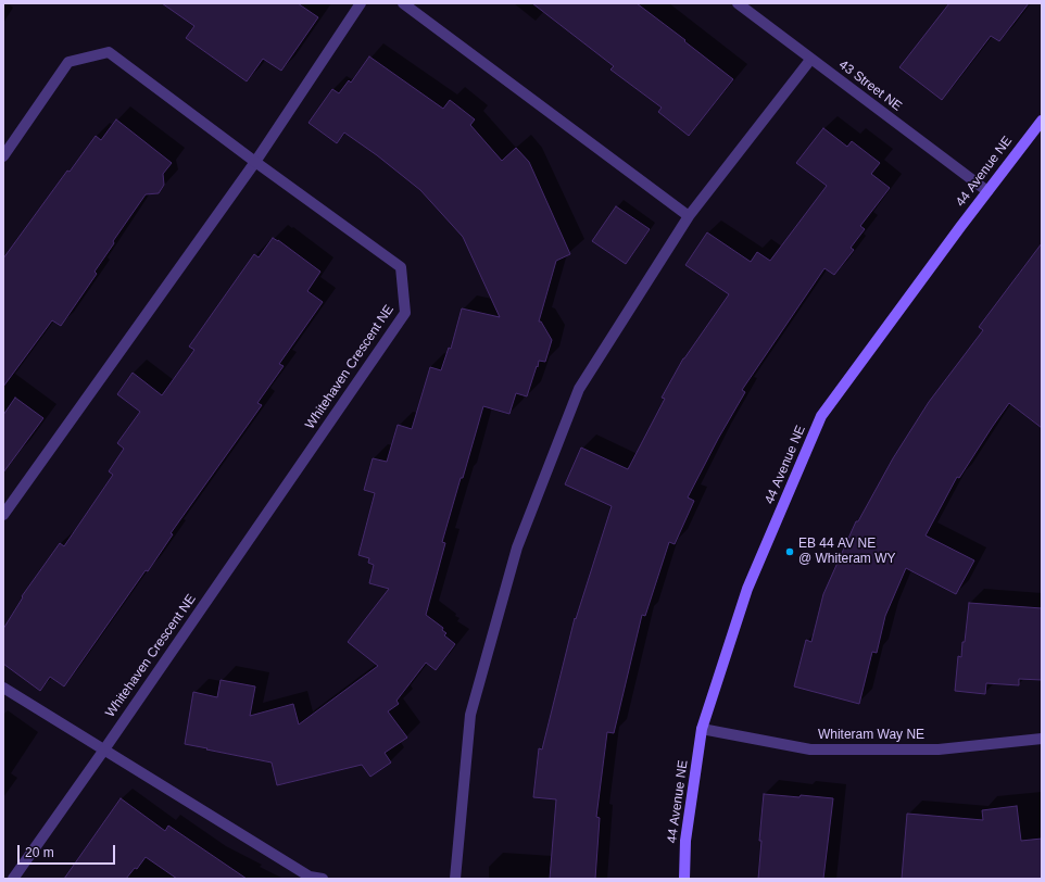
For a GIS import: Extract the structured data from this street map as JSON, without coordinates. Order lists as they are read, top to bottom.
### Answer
{
  "streets": {
    "street": [
      "43 Street NE",
      "44 Avenue NE",
      "Whitehaven Crescent NE",
      "Whiteram Way NE"
    ]
  },
  "crossings": [
    ["43 Street NE", "44 Avenue NE"],
    ["44 Avenue NE", "Whiteram Way NE"]
  ],
  "places": ["EB 44 AV NE @ Whiteram WY"],
  "scale_bar": "20 m"
}
